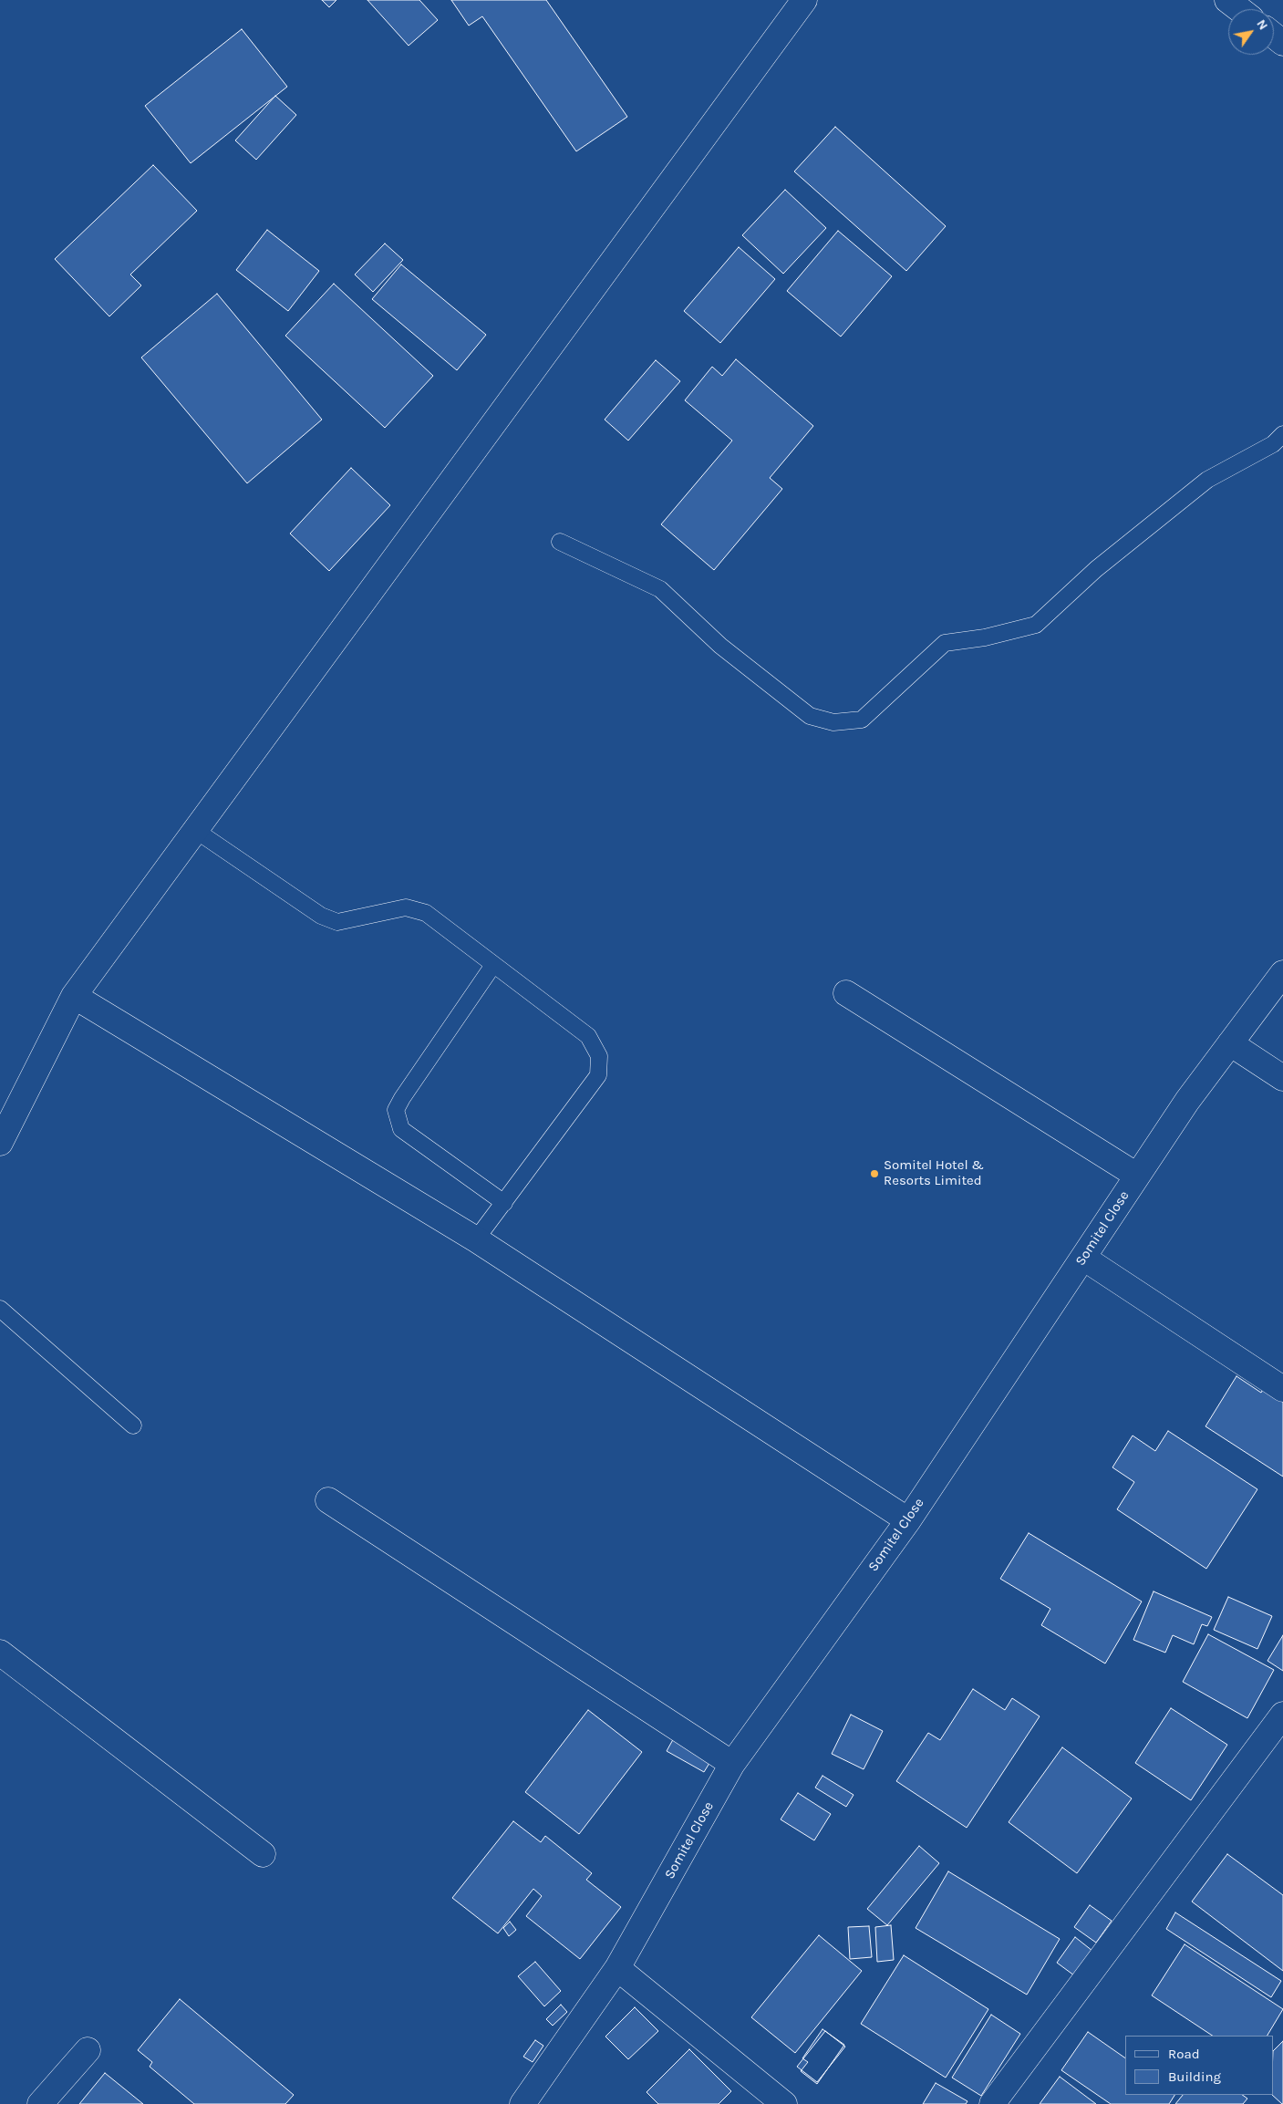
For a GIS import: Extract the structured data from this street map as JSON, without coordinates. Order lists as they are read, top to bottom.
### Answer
{
  "streets": {
    "street": ["Somitel Close"]
  },
  "places": ["Somitel Hotel & Resorts Limited"],
  "legend": ["Road", "Building"],
  "north": "top right"
}
